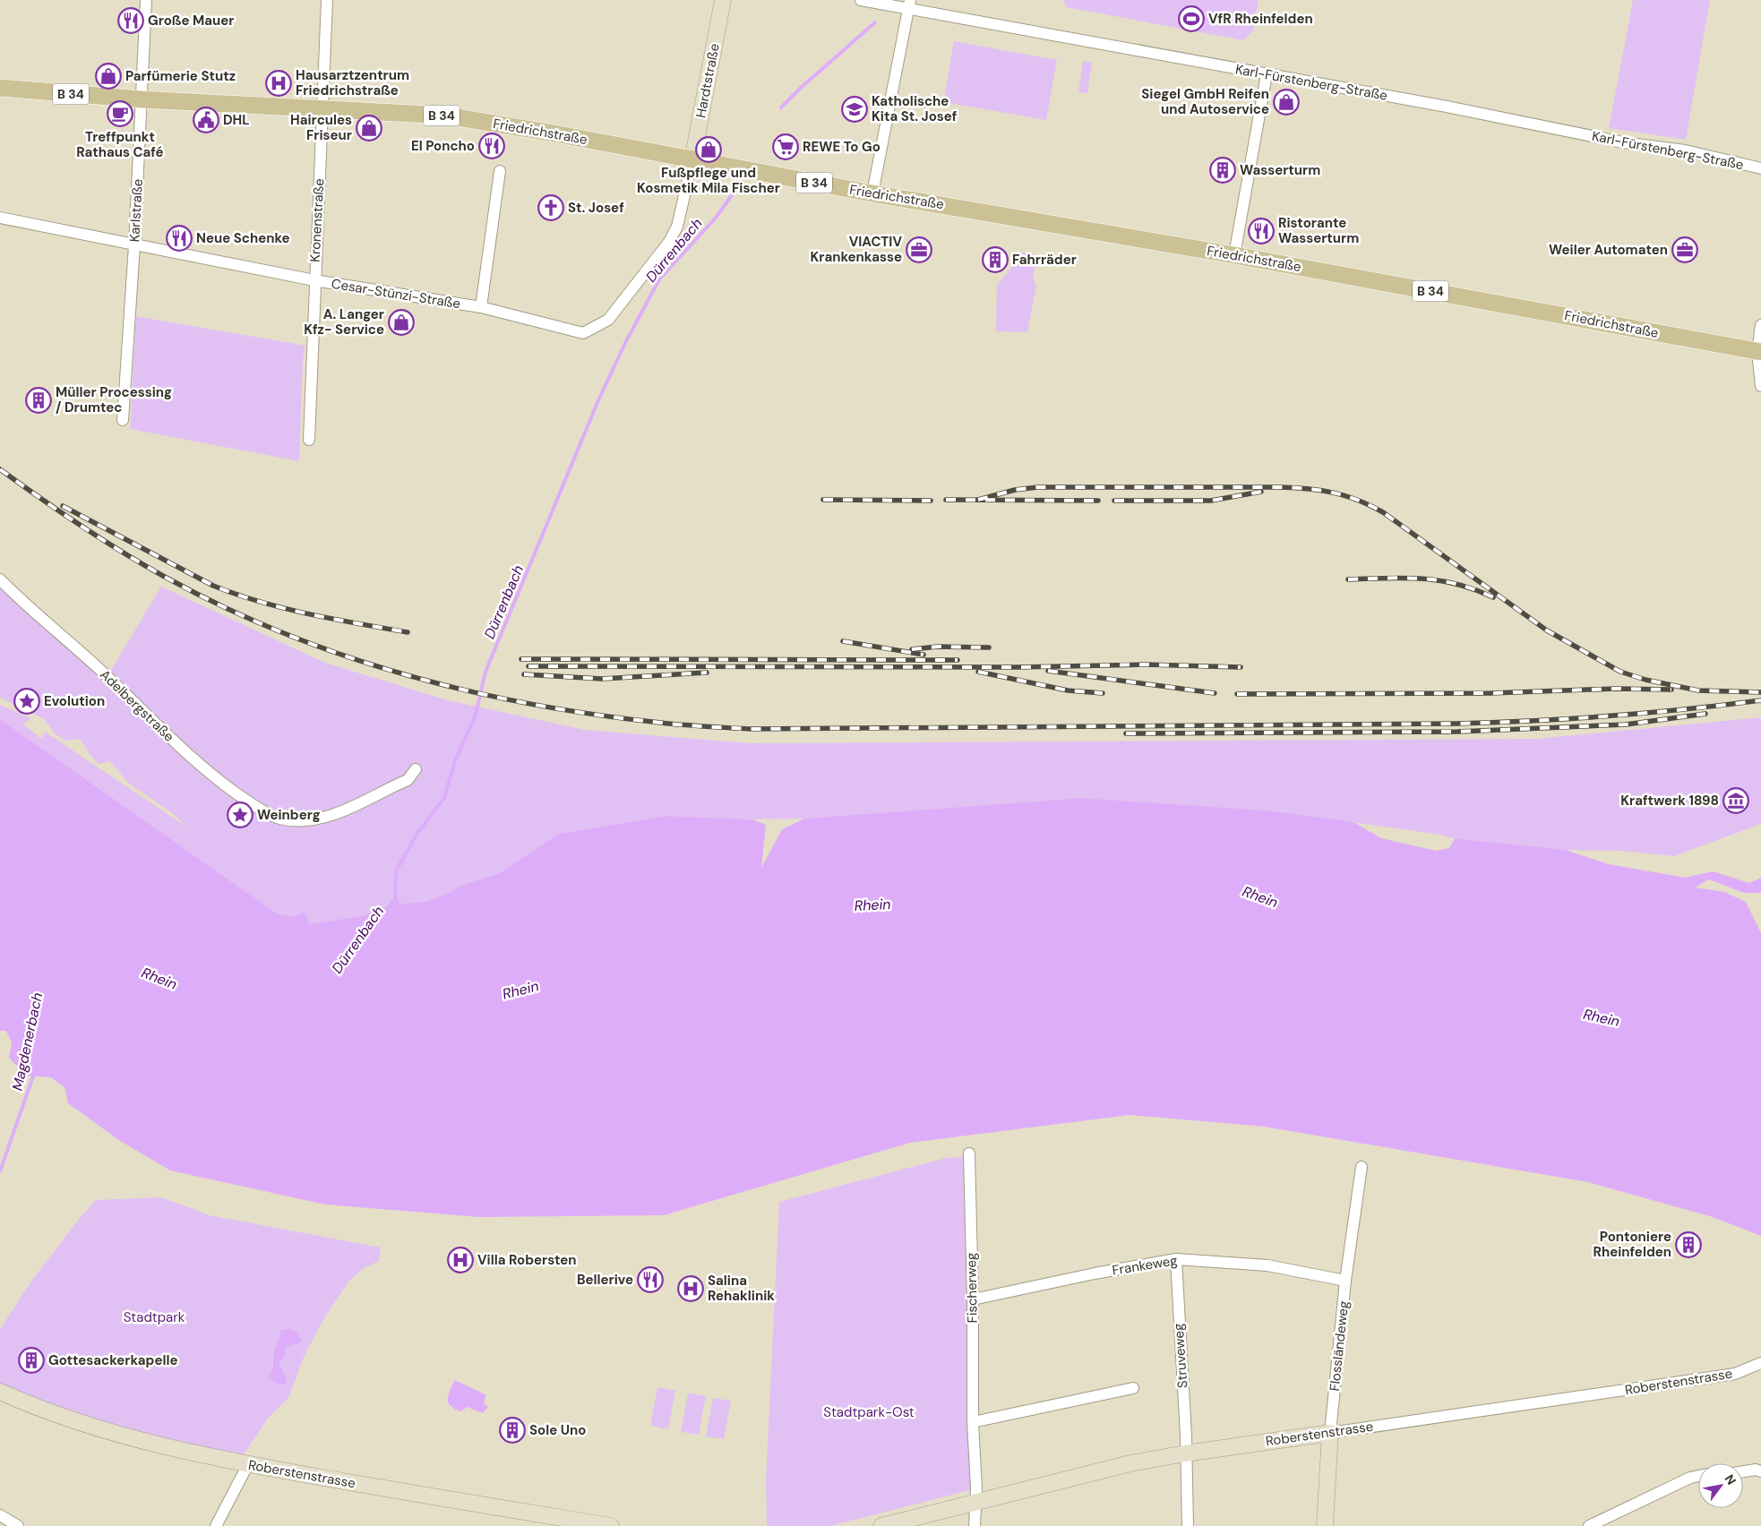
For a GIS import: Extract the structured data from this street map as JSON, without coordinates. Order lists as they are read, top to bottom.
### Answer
{
  "streets": {
    "main road": ["B 34", "Friedrichstraße"],
    "street": [
      "Hardtstraße",
      "Karl-Fürstenberg-Straße",
      "Karlstraße",
      "Kronenstraße",
      "Cesar-Stünzi-Straße",
      "Adelbergstraße",
      "Frankeweg",
      "Fischerweg",
      "Flossländeweg",
      "Struveweg",
      "Roberstenstrasse"
    ]
  },
  "crossings": [
    ["Hardtstraße", "Friedrichstraße"],
    ["Hardtstraße", "Cesar-Stünzi-Straße"],
    ["Friedrichstraße", "Karlstraße"],
    ["Friedrichstraße", "Kronenstraße"],
    ["Friedrichstraße", "Cesar-Stünzi-Straße"],
    ["Karlstraße", "Cesar-Stünzi-Straße"],
    ["Kronenstraße", "Cesar-Stünzi-Straße"],
    ["Frankeweg", "Fischerweg"],
    ["Frankeweg", "Flossländeweg"],
    ["Frankeweg", "Struveweg"],
    ["Fischerweg", "Roberstenstrasse"],
    ["Flossländeweg", "Roberstenstrasse"],
    ["Struveweg", "Roberstenstrasse"]
  ],
  "water": ["Dürrenbach", "Rhein", "Magdenerbach"],
  "parks": ["Stadtpark", "Stadtpark-Ost"],
  "places": {
    "sports": ["VfR Rheinfelden"],
    "restaurant": [
      "Große Mauer",
      "El Poncho",
      "Ristorante Wasserturm",
      "Neue Schenke",
      "Bellerive"
    ],
    "shop": [
      "Parfümerie Stutz",
      "Siegel GmbH Reifen und Autoservice",
      "Haircules Friseur",
      "Fußpflege und Kosmetik Mila Fischer",
      "A. Langer Kfz- Service"
    ],
    "hospital": ["Hausarztzentrum Friedrichstraße", "Villa Robersten", "Salina Rehaklinik"],
    "school or university": ["Katholische Kita St. Josef"],
    "cafe": ["Treffpunkt Rathaus Café"],
    "public building": ["DHL"],
    "supermarket": ["REWE To Go"],
    "building": [
      "Wasserturm",
      "Fahrräder",
      "Müller Processing / Drumtec",
      "Pontoniere Rheinfelden",
      "Gottesackerkapelle",
      "Sole Uno"
    ],
    "church": ["St. Josef"],
    "office": ["VIACTIV Krankenkasse", "Weiler Automaten"],
    "place": ["Evolution", "Weinberg"],
    "museum": ["Kraftwerk 1898"]
  },
  "north": "top right"
}
